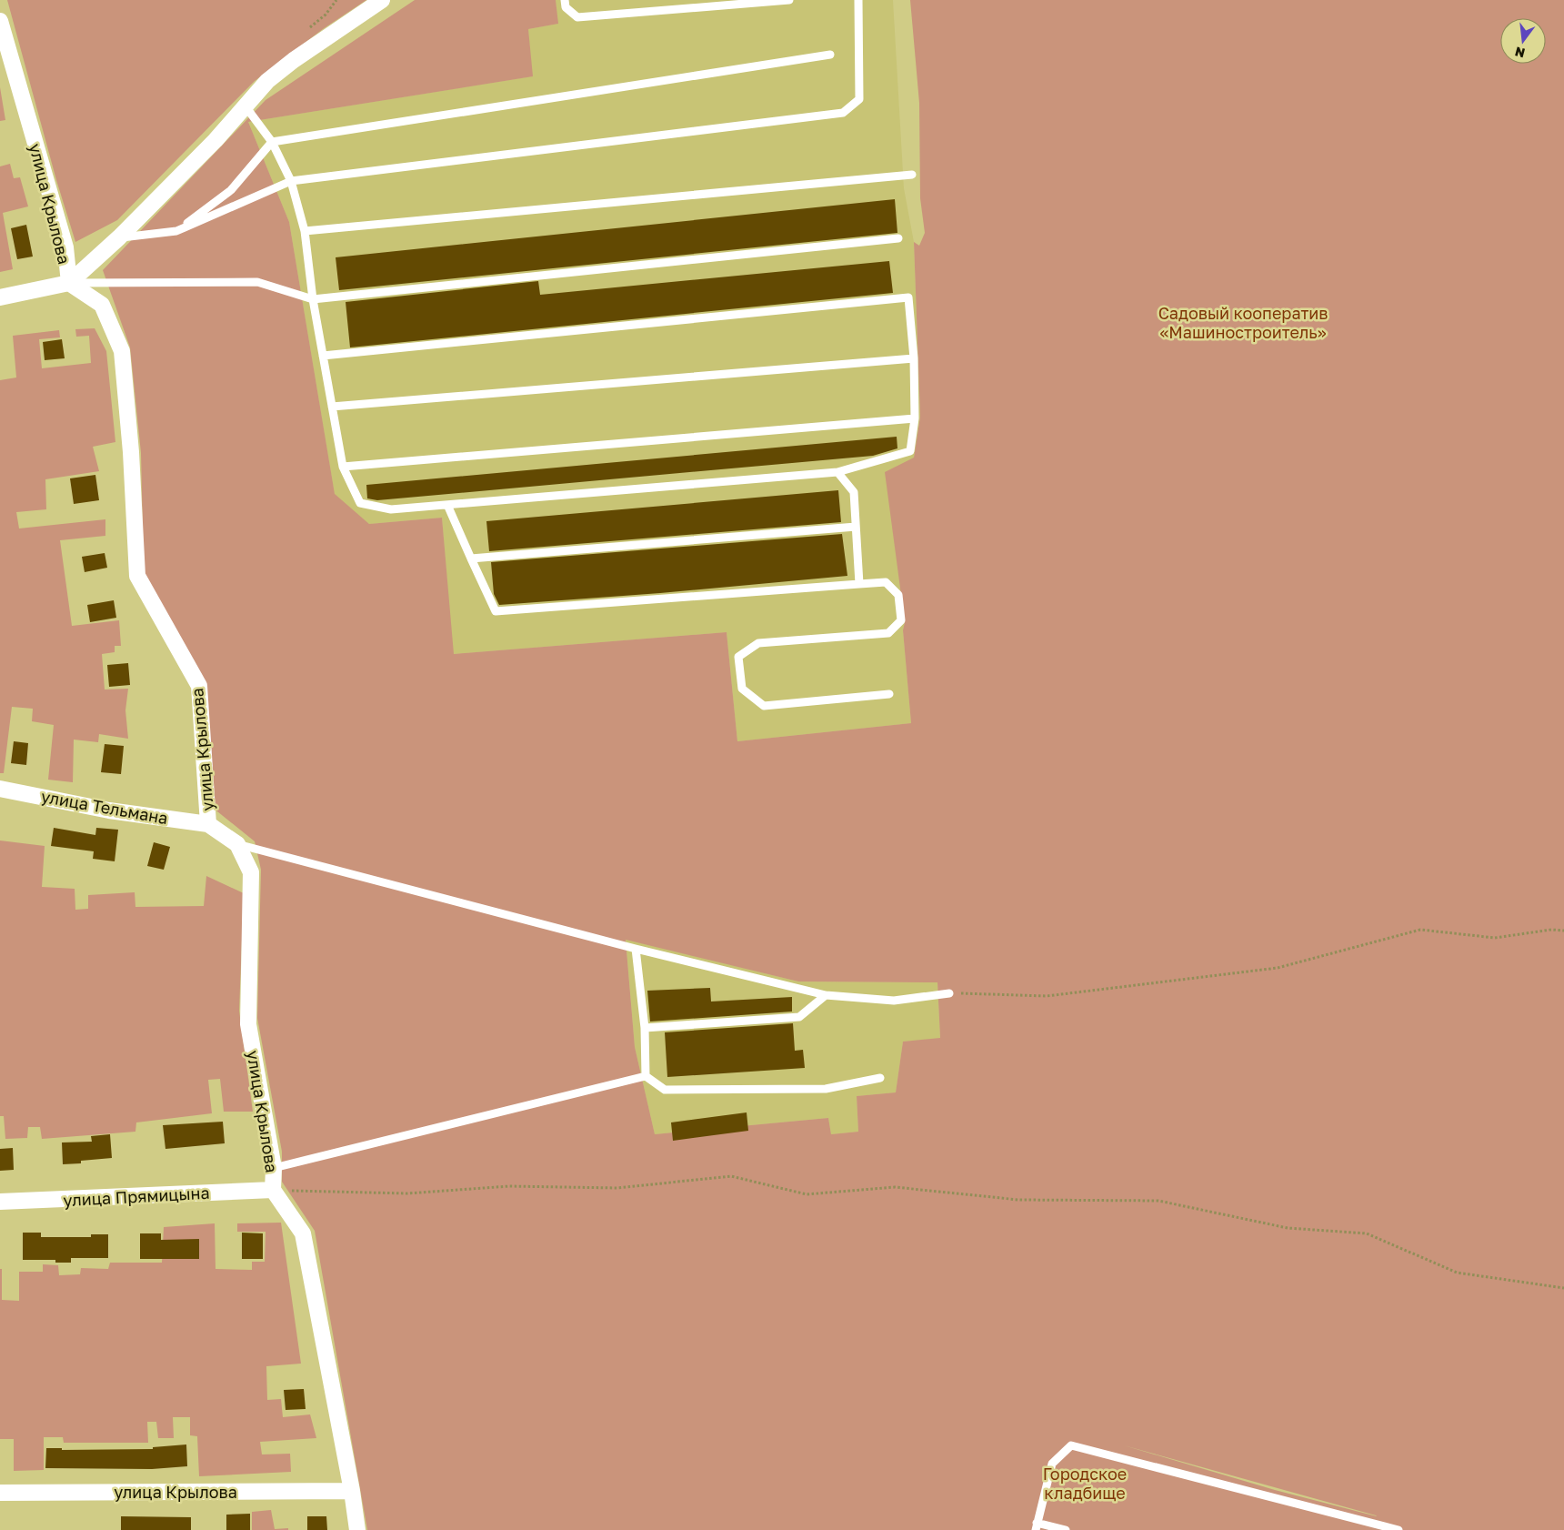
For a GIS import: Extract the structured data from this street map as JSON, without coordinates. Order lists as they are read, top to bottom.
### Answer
{
  "streets": {
    "street": ["улица Крылова", "улица Тельмана", "улица Прямицына"]
  },
  "crossings": [
    ["улица Крылова", "улица Тельмана"],
    ["улица Крылова", "улица Прямицына"]
  ],
  "parks": ["Садовый кооператив «Машиностроитель»", "Городское кладбище"],
  "north": "bottom"
}
